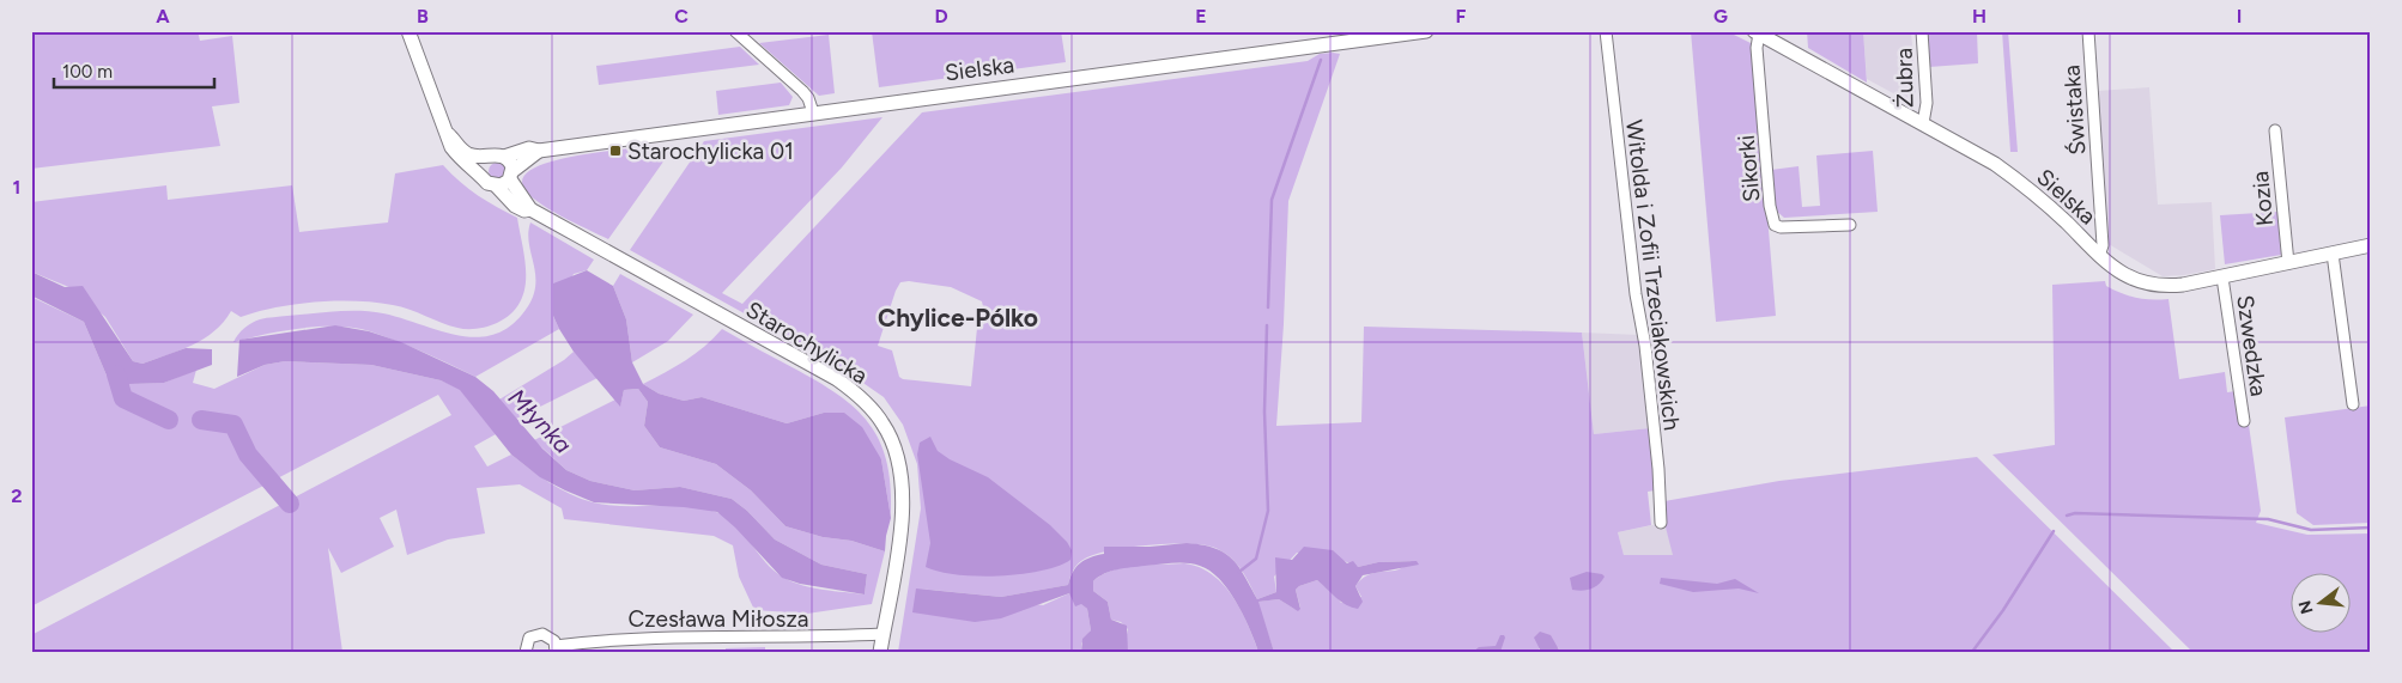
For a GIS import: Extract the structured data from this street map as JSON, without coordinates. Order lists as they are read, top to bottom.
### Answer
{
  "streets": {
    "street": [
      "Sielska",
      "Żubra",
      "Świstaka",
      "Sikorki",
      "Kozia",
      "Witolda i Zofii Trzeciakowskich",
      "Starochylicka",
      "Szwedzka",
      "Czesława Miłosza"
    ]
  },
  "crossings": [
    ["Sielska", "Żubra"],
    ["Sielska", "Świstaka"],
    ["Sielska", "Sikorki"],
    ["Sielska", "Kozia"],
    ["Sielska", "Starochylicka"],
    ["Sielska", "Szwedzka"],
    ["Starochylicka", "Czesława Miłosza"]
  ],
  "districts": ["Chylice-Pólko"],
  "water": ["Młynka"],
  "places": {
    "transit": ["Starochylicka 01"]
  },
  "scale_bar": "100 m",
  "north": "left",
  "grid": {
    "columns": [
      "A",
      "B",
      "C",
      "D",
      "E",
      "F",
      "G",
      "H",
      "I"
    ],
    "rows": ["1", "2"]
  }
}
